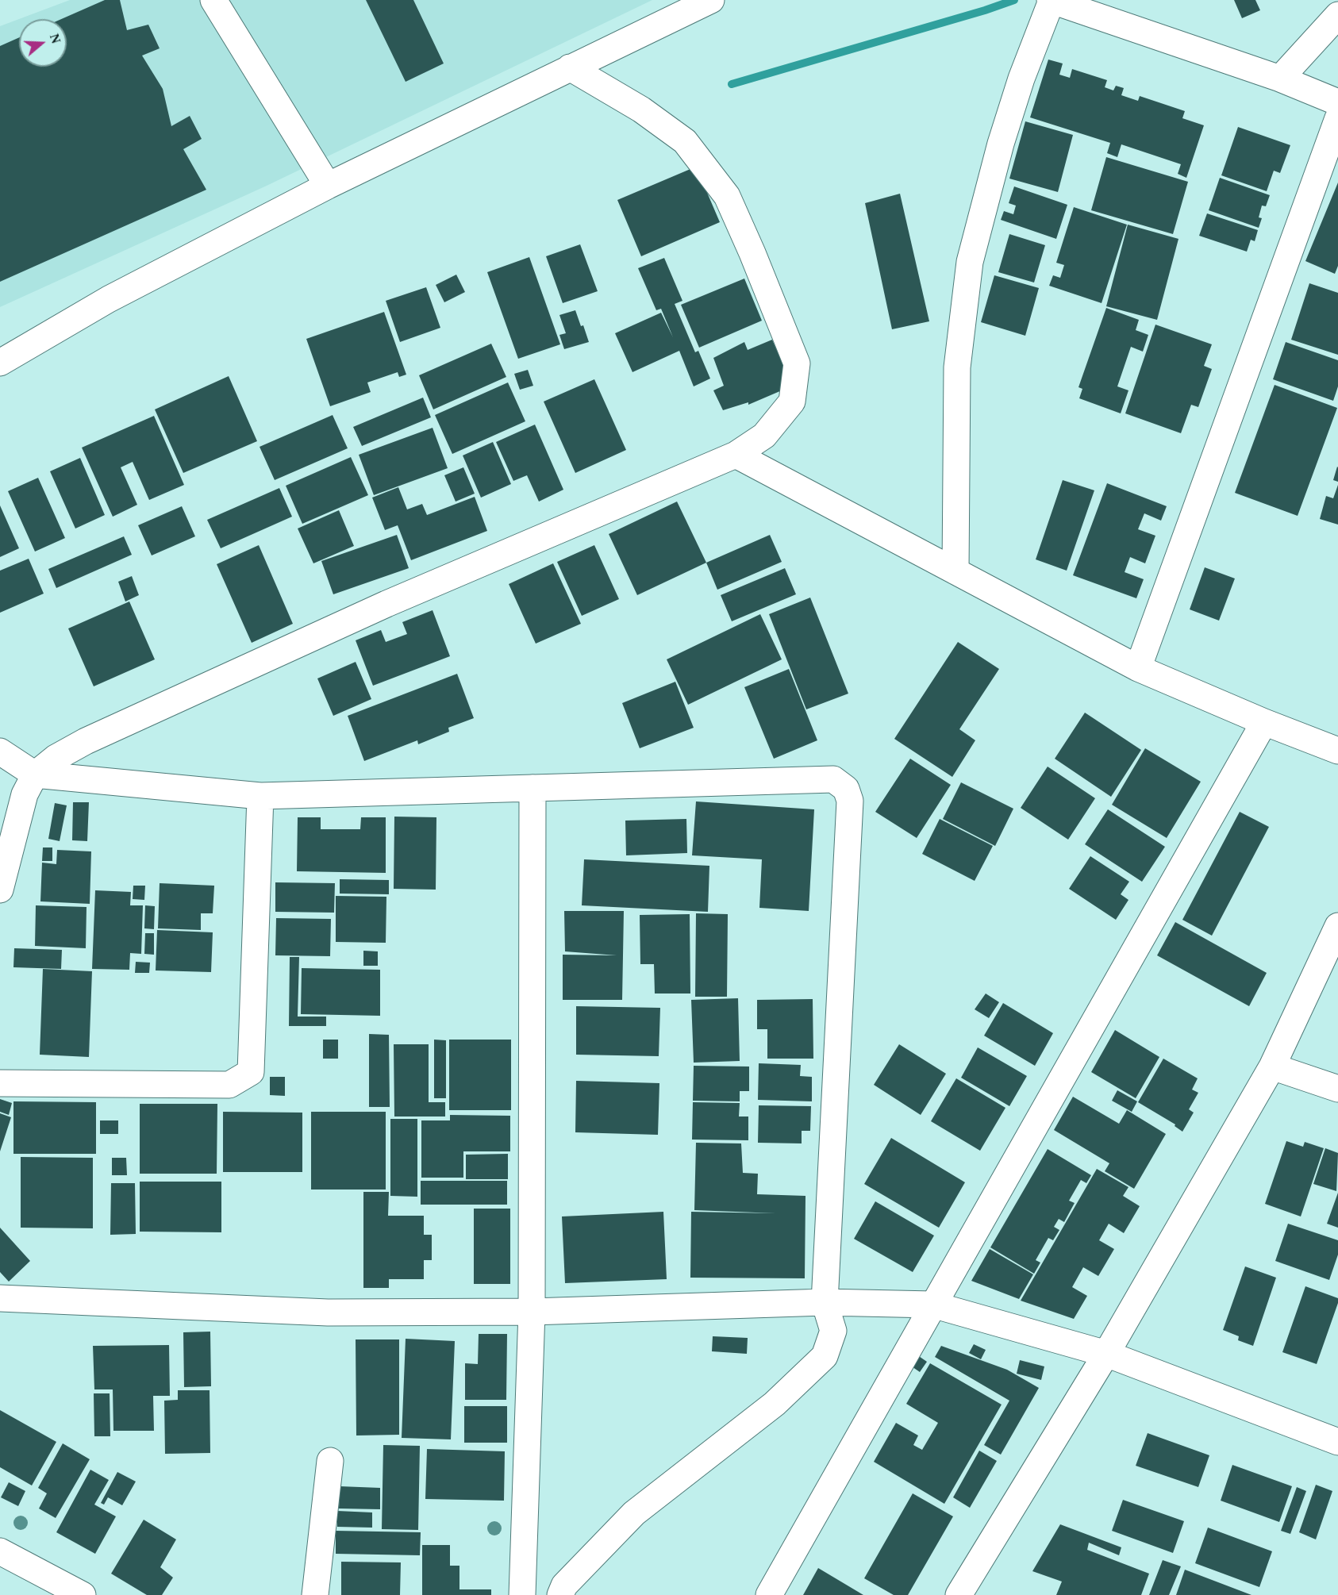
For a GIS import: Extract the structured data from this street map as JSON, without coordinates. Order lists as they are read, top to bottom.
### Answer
{
  "north": "right"
}
